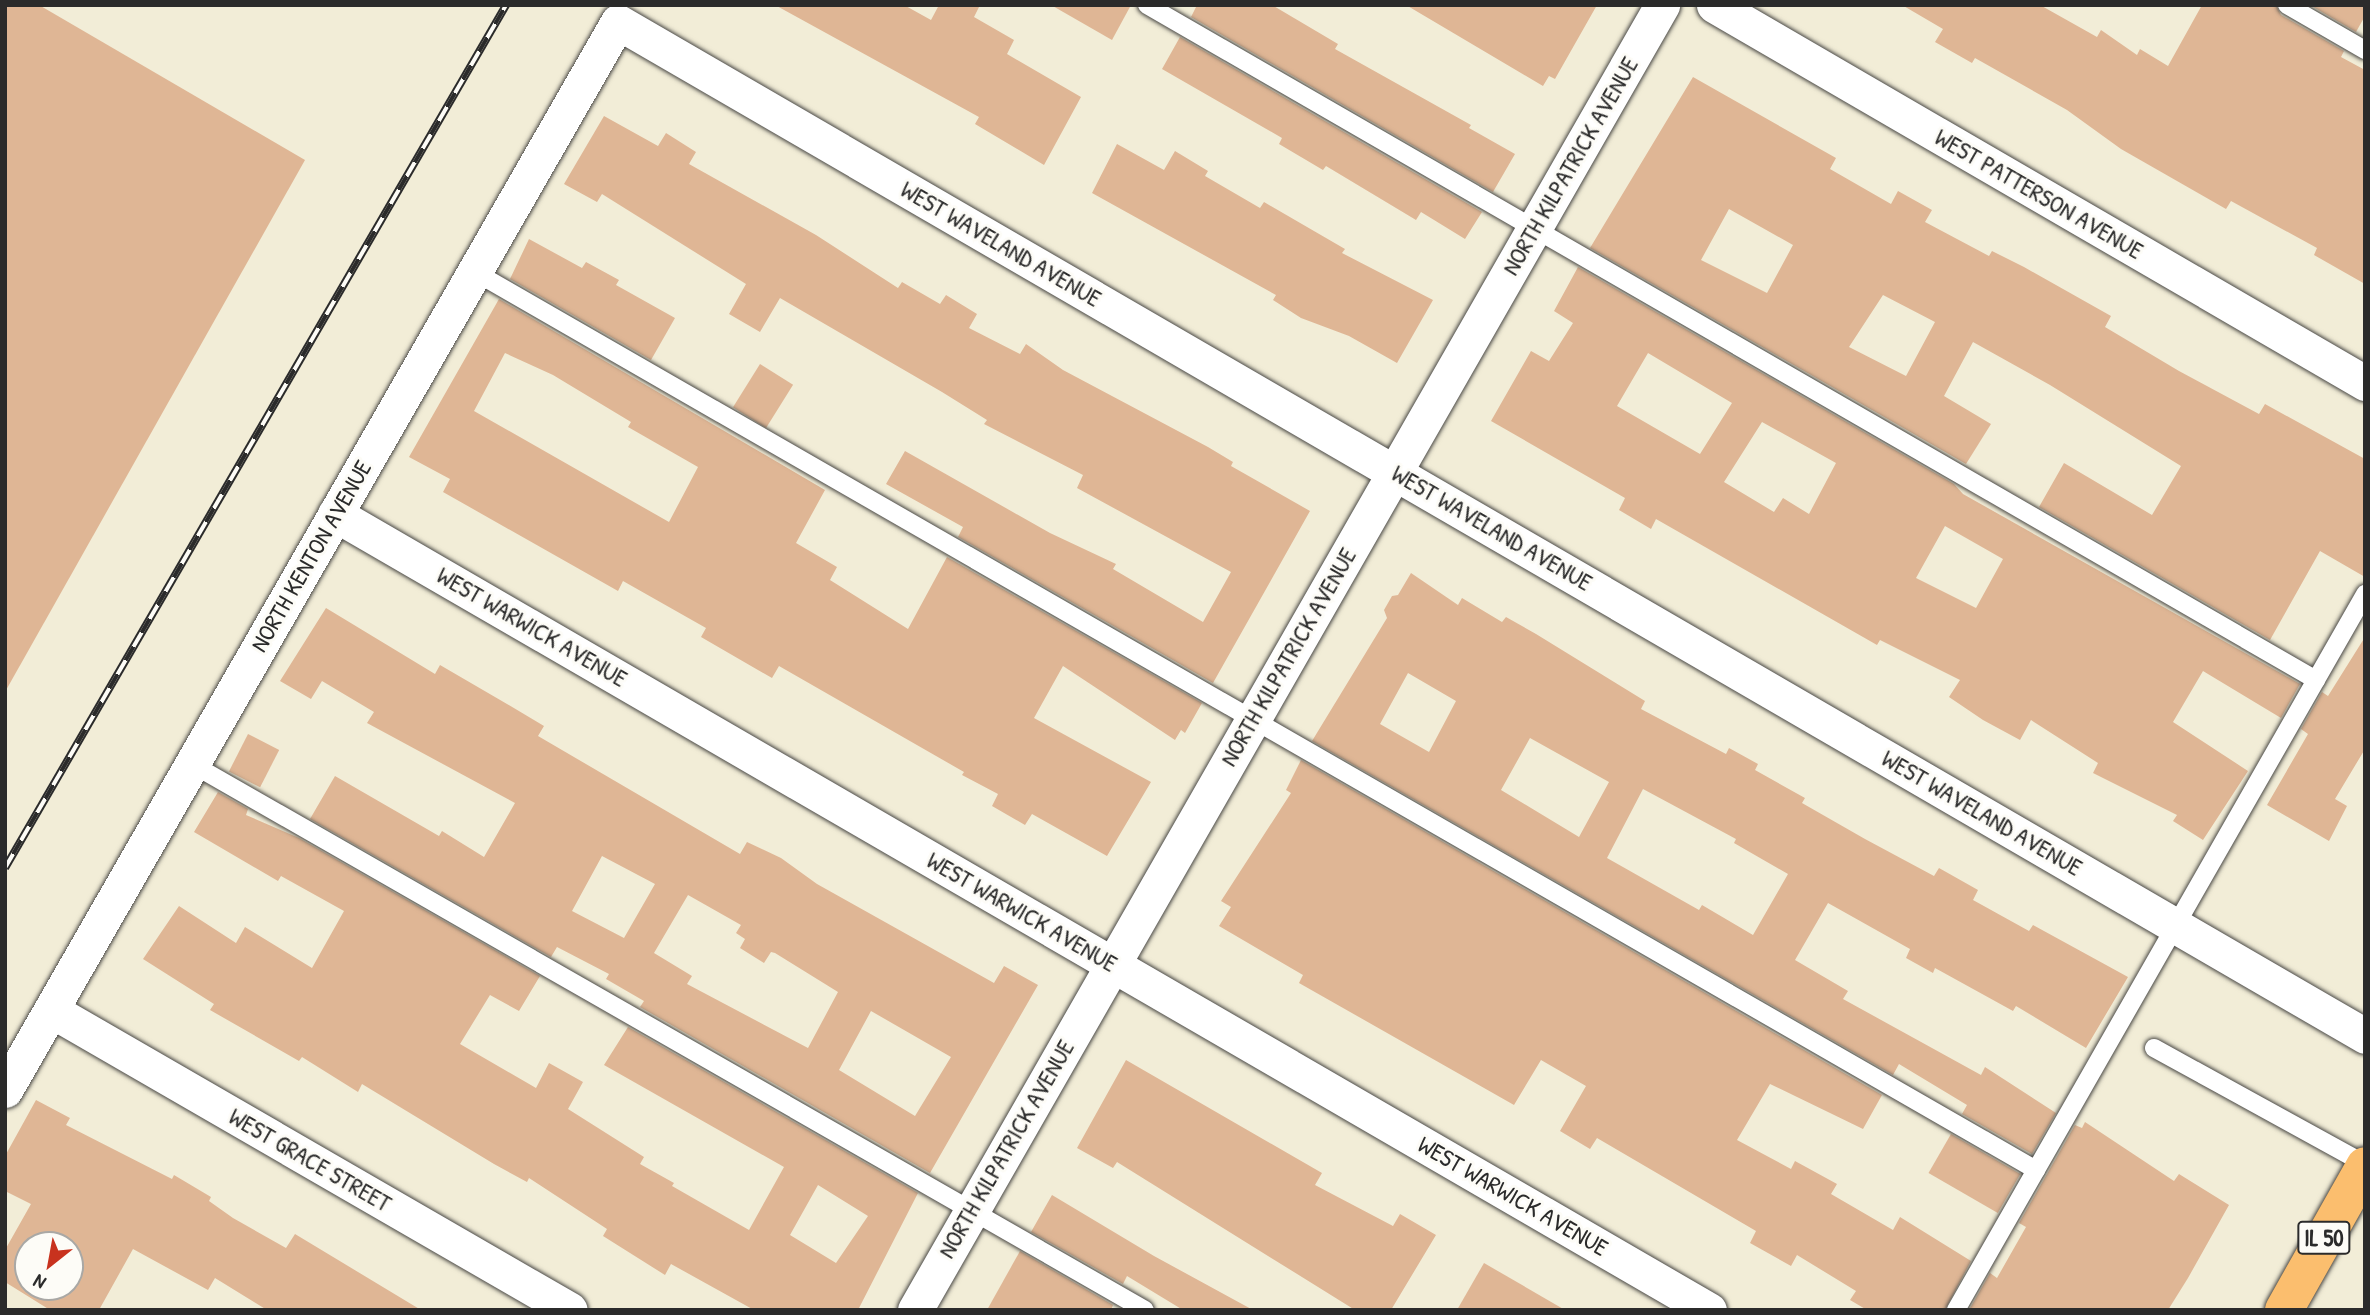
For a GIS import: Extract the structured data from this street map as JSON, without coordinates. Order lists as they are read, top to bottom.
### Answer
{
  "streets": {
    "main road": ["IL 50"],
    "street": [
      "NORTH KILPATRICK AVENUE",
      "WEST PATTERSON AVENUE",
      "WEST WAVELAND AVENUE",
      "NORTH KENTON AVENUE",
      "WEST WARWICK AVENUE",
      "WEST GRACE STREET"
    ]
  },
  "crossings": [
    ["NORTH KILPATRICK AVENUE", "WEST WAVELAND AVENUE"],
    ["NORTH KILPATRICK AVENUE", "WEST WARWICK AVENUE"],
    ["WEST WAVELAND AVENUE", "NORTH KENTON AVENUE"],
    ["NORTH KENTON AVENUE", "WEST WARWICK AVENUE"],
    ["NORTH KENTON AVENUE", "WEST GRACE STREET"]
  ],
  "north": "bottom left"
}
